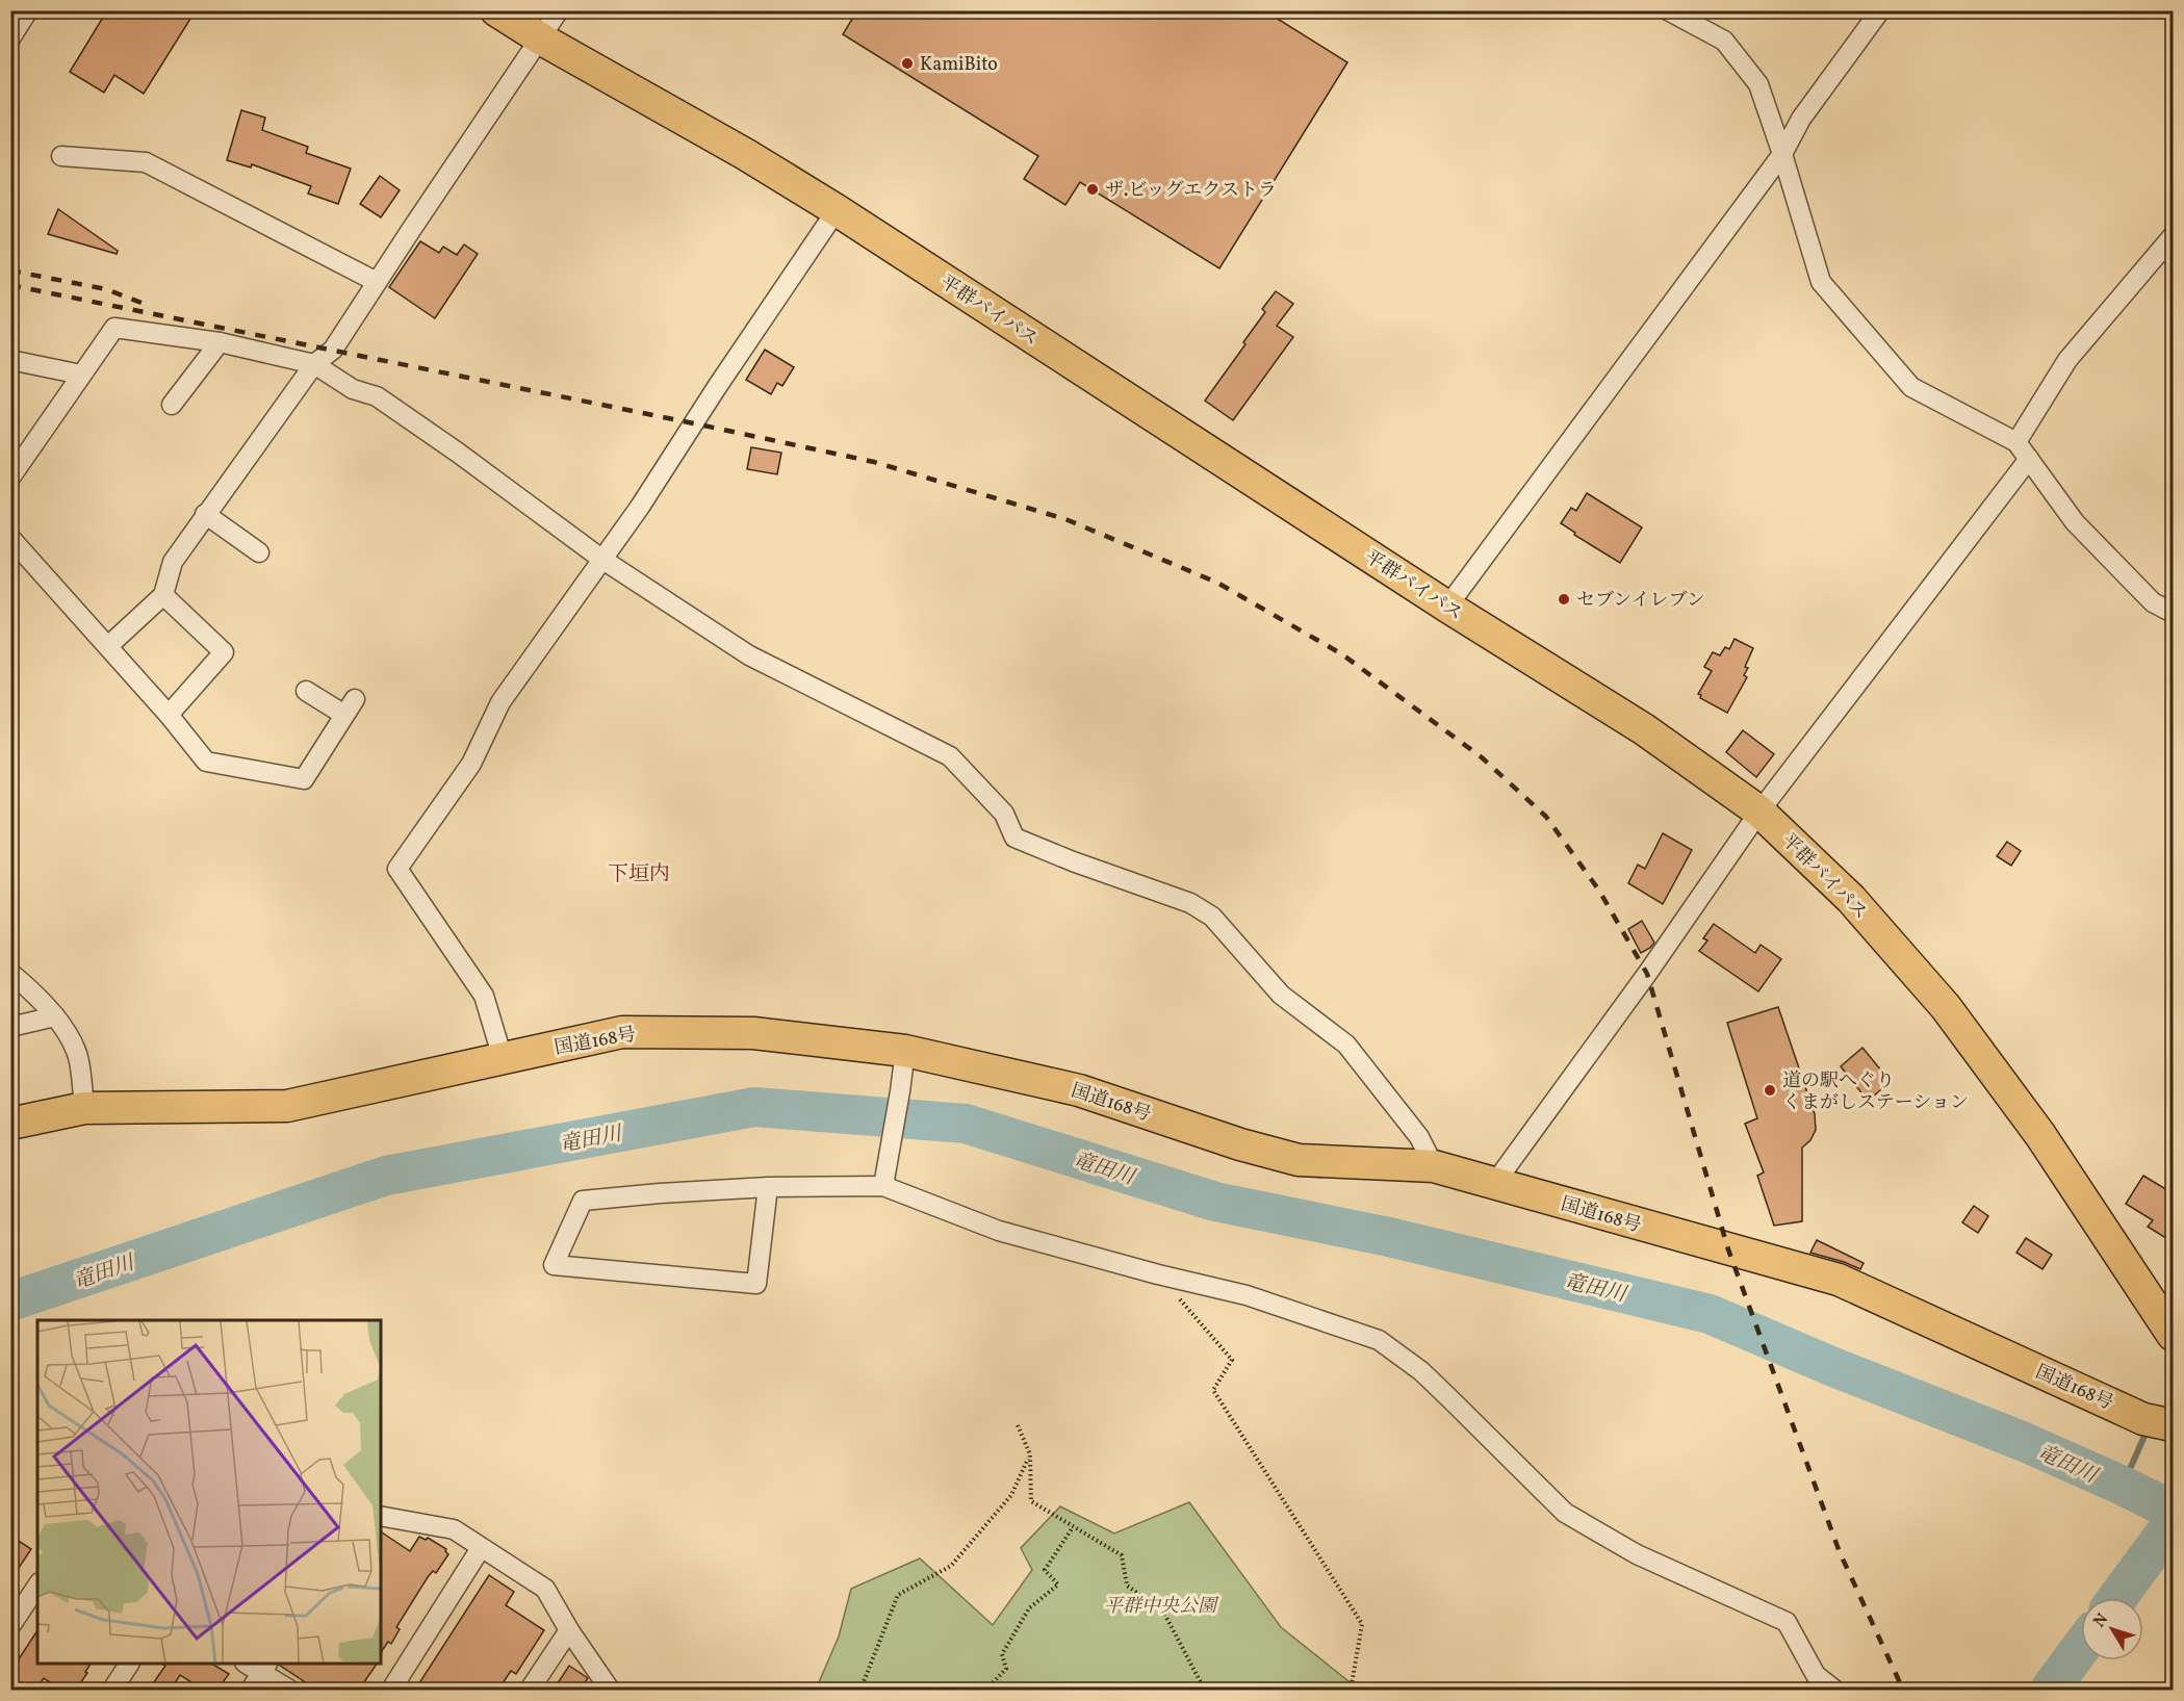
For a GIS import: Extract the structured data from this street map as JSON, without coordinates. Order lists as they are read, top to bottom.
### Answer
{
  "streets": {
    "highway": ["平群バイパス", "国道168号"]
  },
  "districts": ["下垣内"],
  "water": ["竜田川"],
  "parks": ["平群中央公園"],
  "places": [
    "KamiBito",
    "ザ.ビッグエクストラ",
    "セブンイレブン",
    "道の駅へぐり くまがしステーション"
  ],
  "north": "top left"
}
